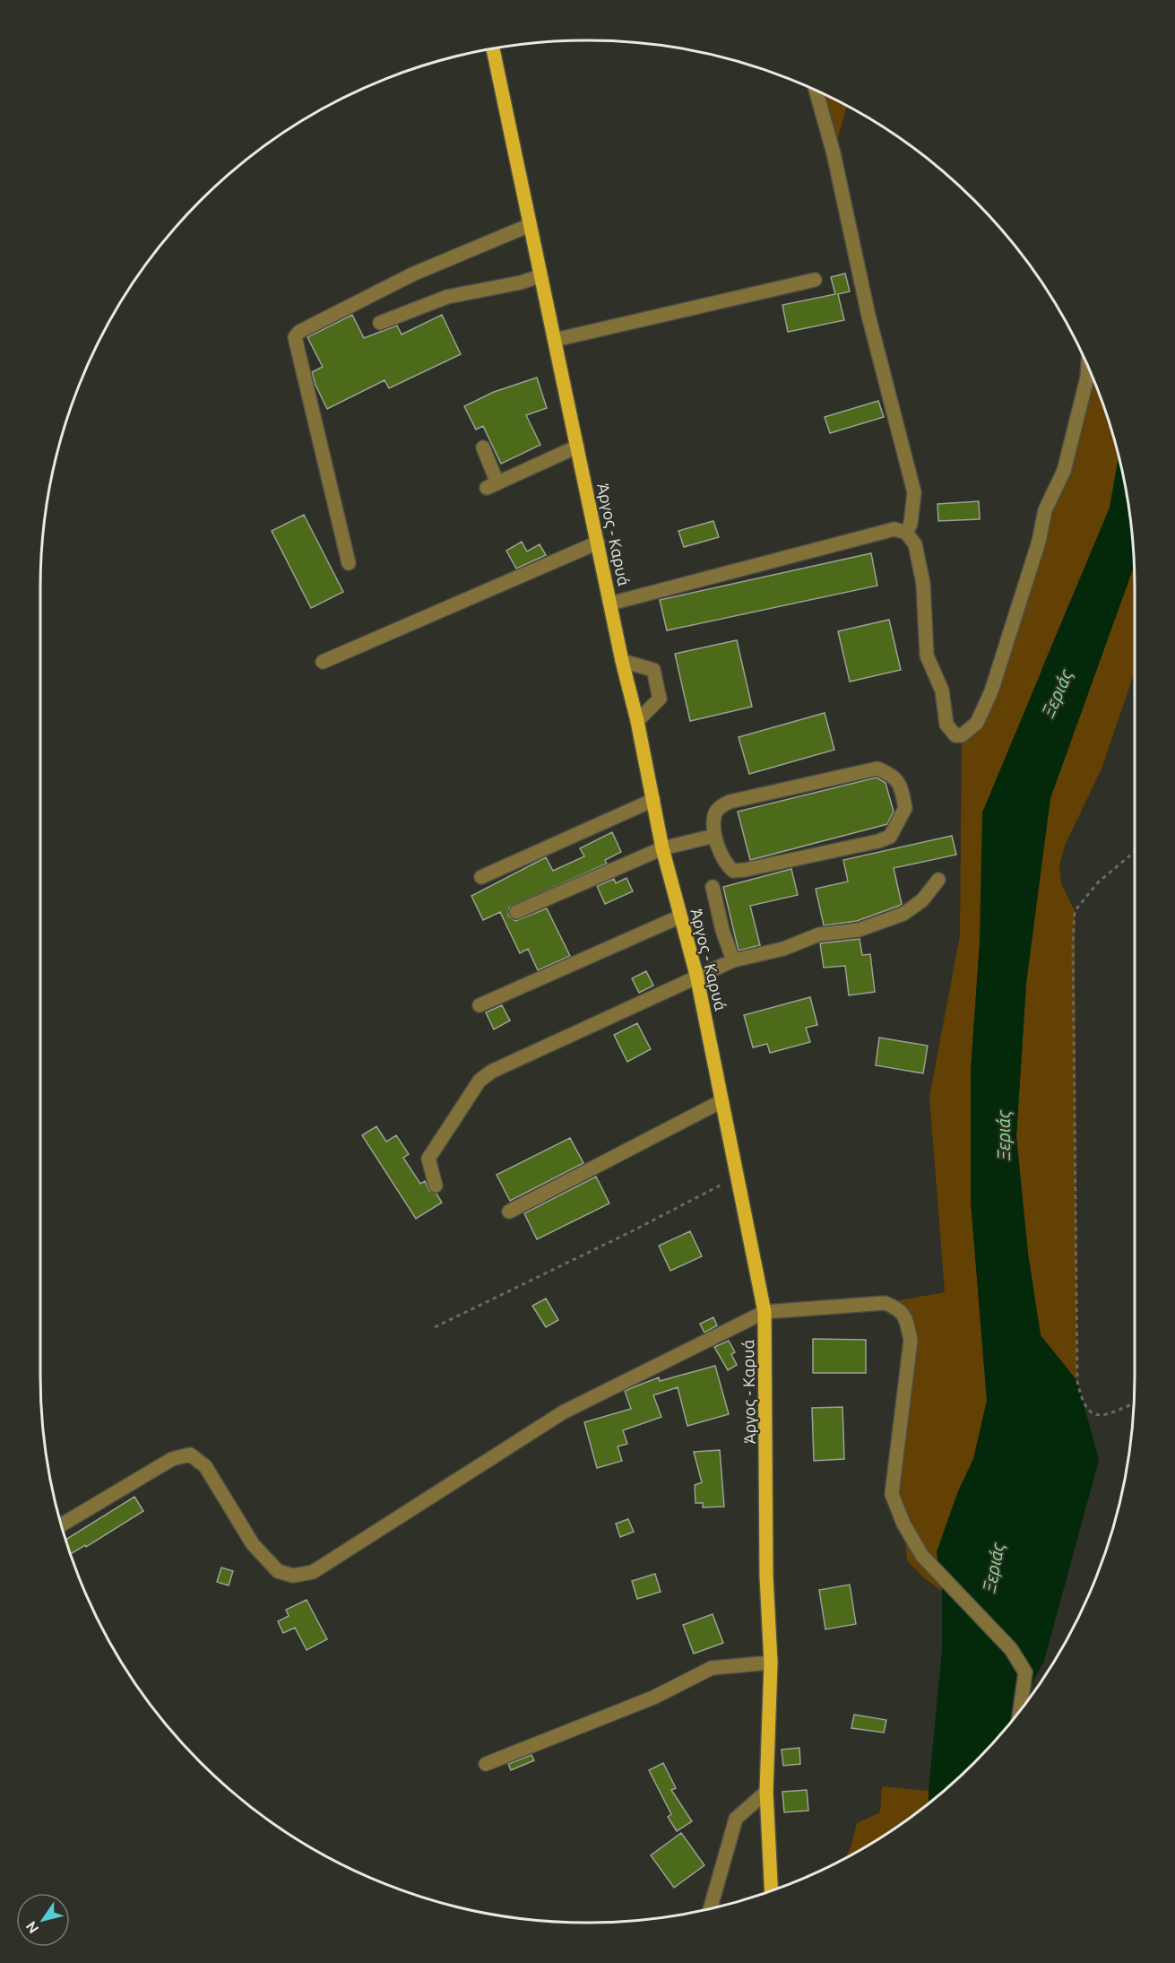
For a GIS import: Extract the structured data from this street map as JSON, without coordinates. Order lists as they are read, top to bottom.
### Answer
{
  "streets": {
    "main road": ["Άργος - Καρυά"]
  },
  "water": ["Ξεριάς"],
  "north": "bottom left"
}
